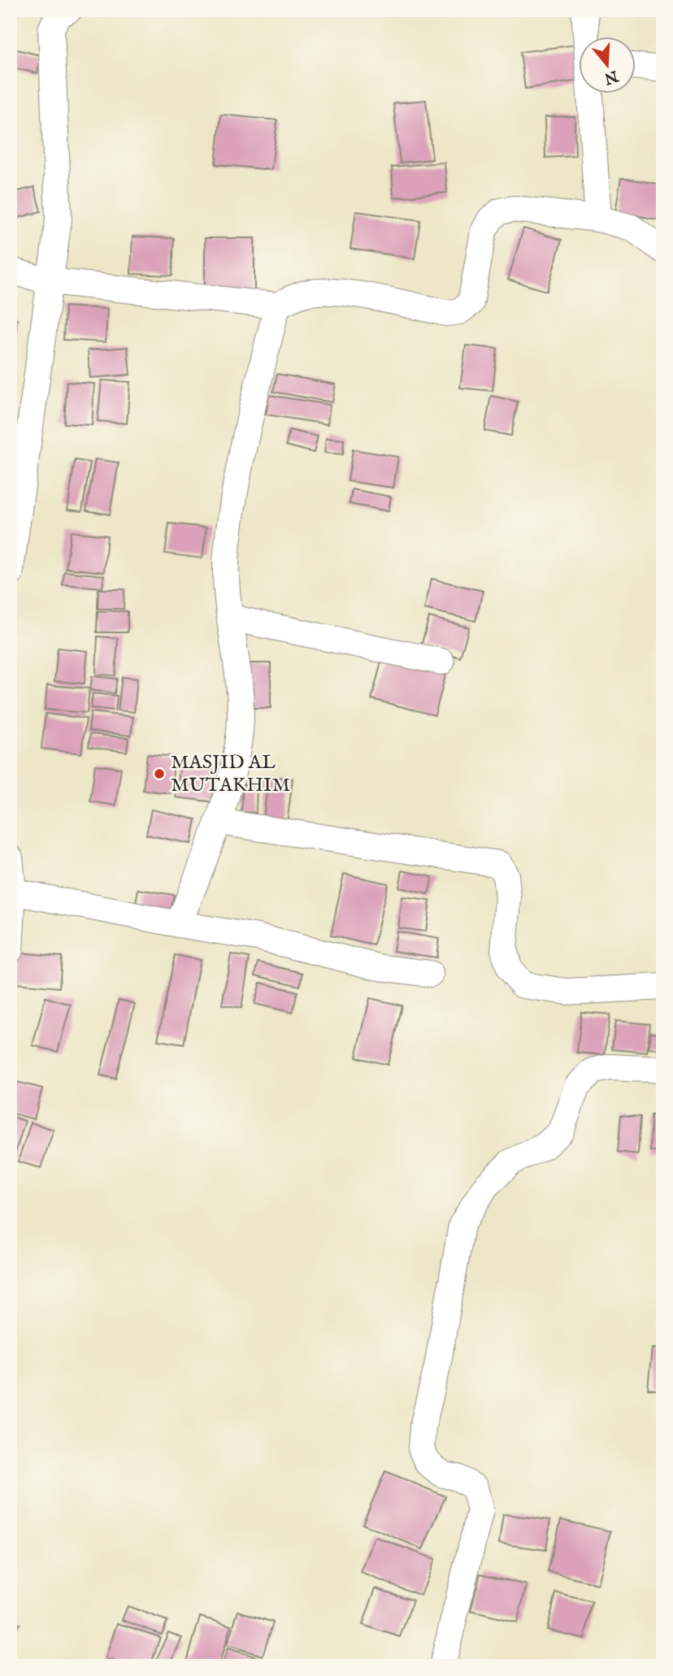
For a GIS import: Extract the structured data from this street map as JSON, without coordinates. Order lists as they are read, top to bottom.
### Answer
{
  "places": ["MASJID AL MUTAKHIM"],
  "north": "bottom"
}
